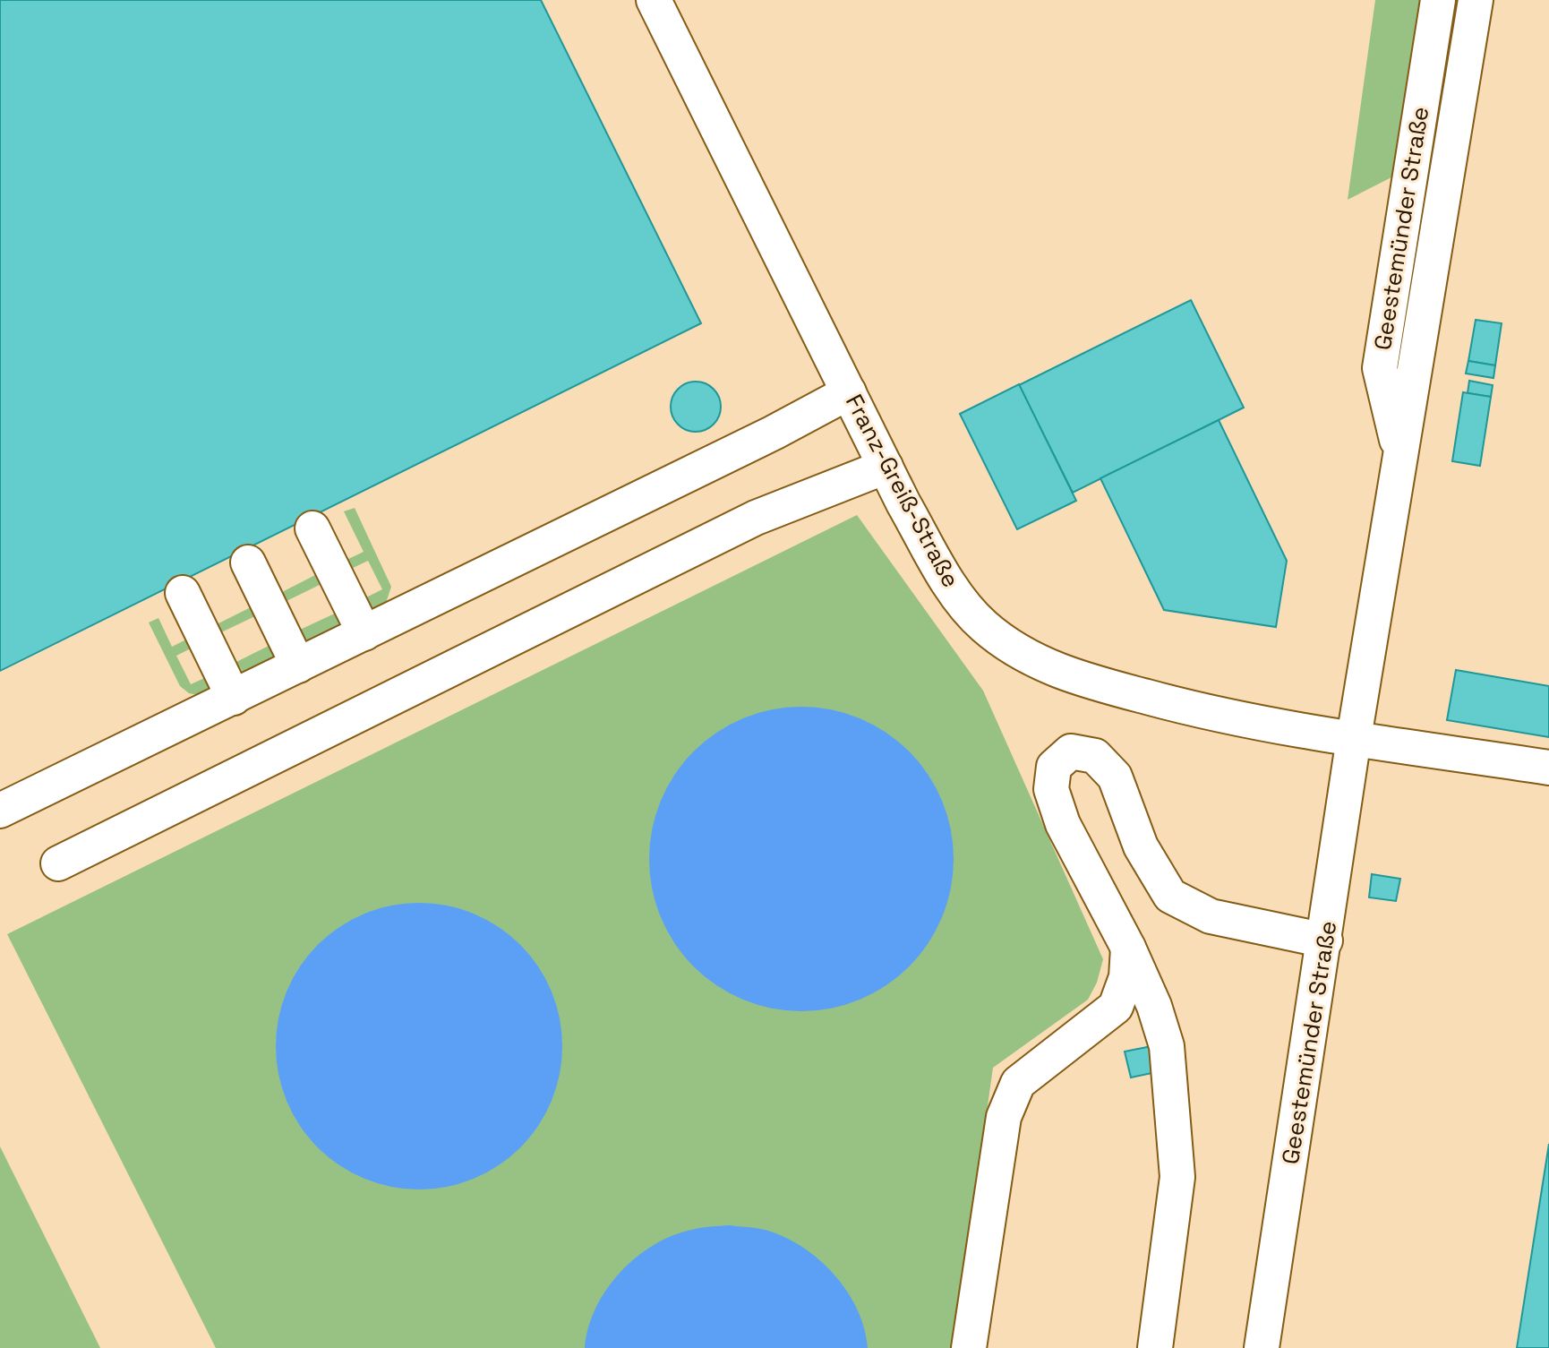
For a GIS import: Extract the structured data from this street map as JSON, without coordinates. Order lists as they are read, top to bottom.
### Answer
{
  "streets": {
    "street": ["Geestemünder Straße", "Franz-Greiß-Straße"]
  },
  "crossings": [
    ["Geestemünder Straße", "Franz-Greiß-Straße"]
  ]
}
